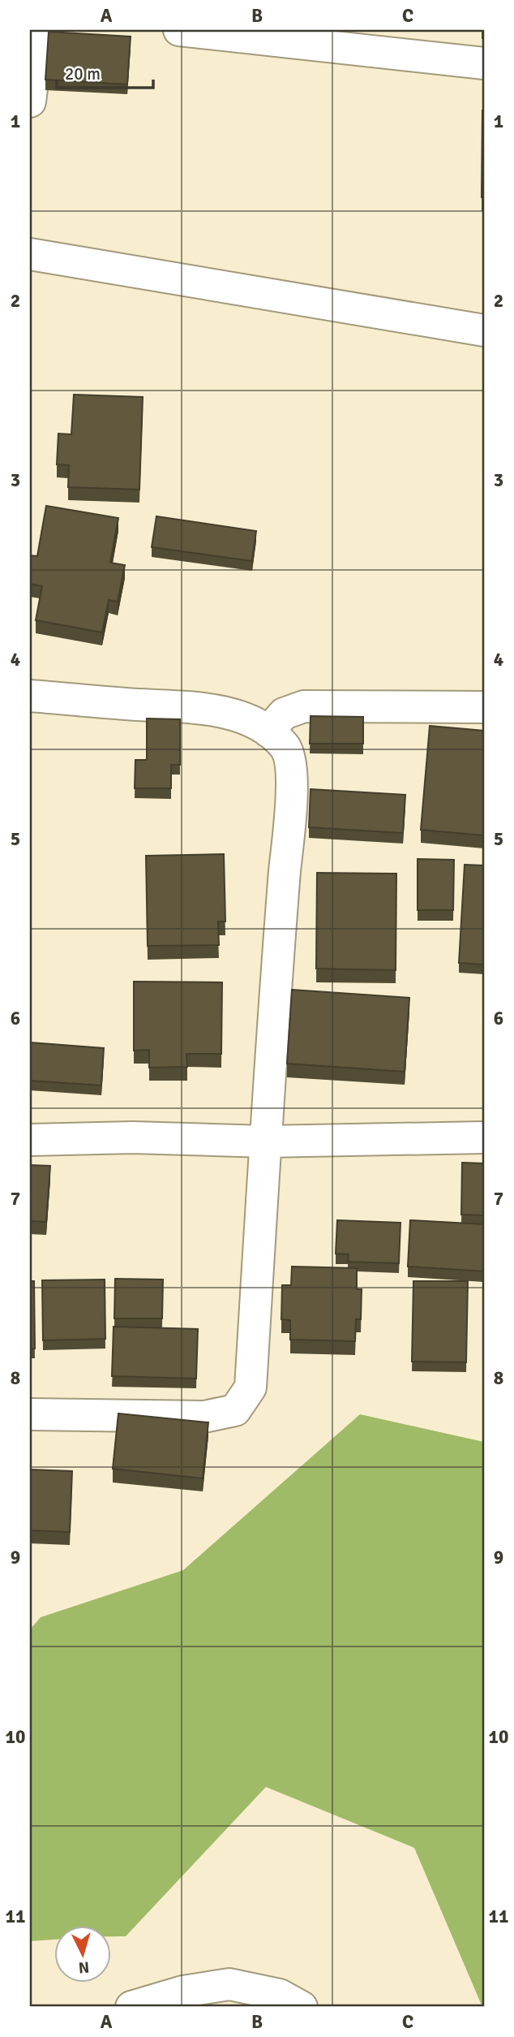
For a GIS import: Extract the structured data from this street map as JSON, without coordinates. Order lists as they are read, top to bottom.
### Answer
{
  "scale_bar": "20 m",
  "north": "bottom",
  "grid": {
    "columns": ["A", "B", "C"],
    "rows": [
      "1",
      "2",
      "3",
      "4",
      "5",
      "6",
      "7",
      "8",
      "9",
      "10",
      "11"
    ]
  }
}
